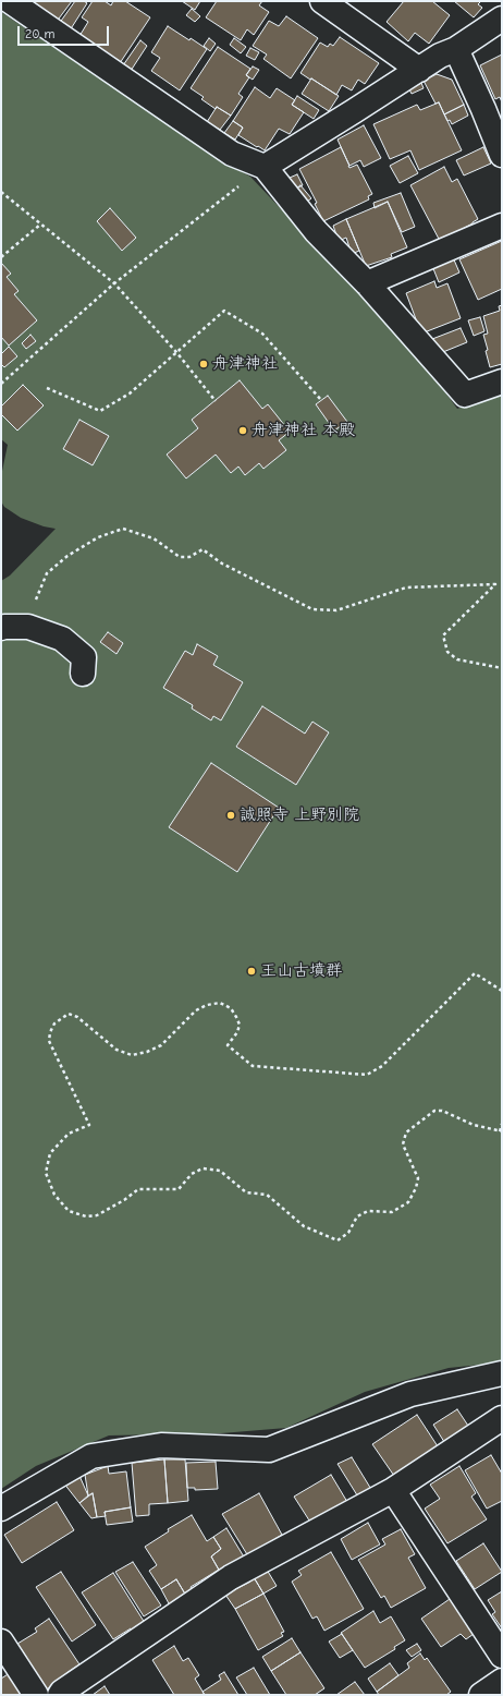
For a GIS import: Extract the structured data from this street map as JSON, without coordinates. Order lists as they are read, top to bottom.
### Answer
{
  "places": [
    "舟津神社",
    "舟津神社 本殿",
    "誠照寺 上野別院",
    "王山古墳群"
  ],
  "scale_bar": "20 m"
}
